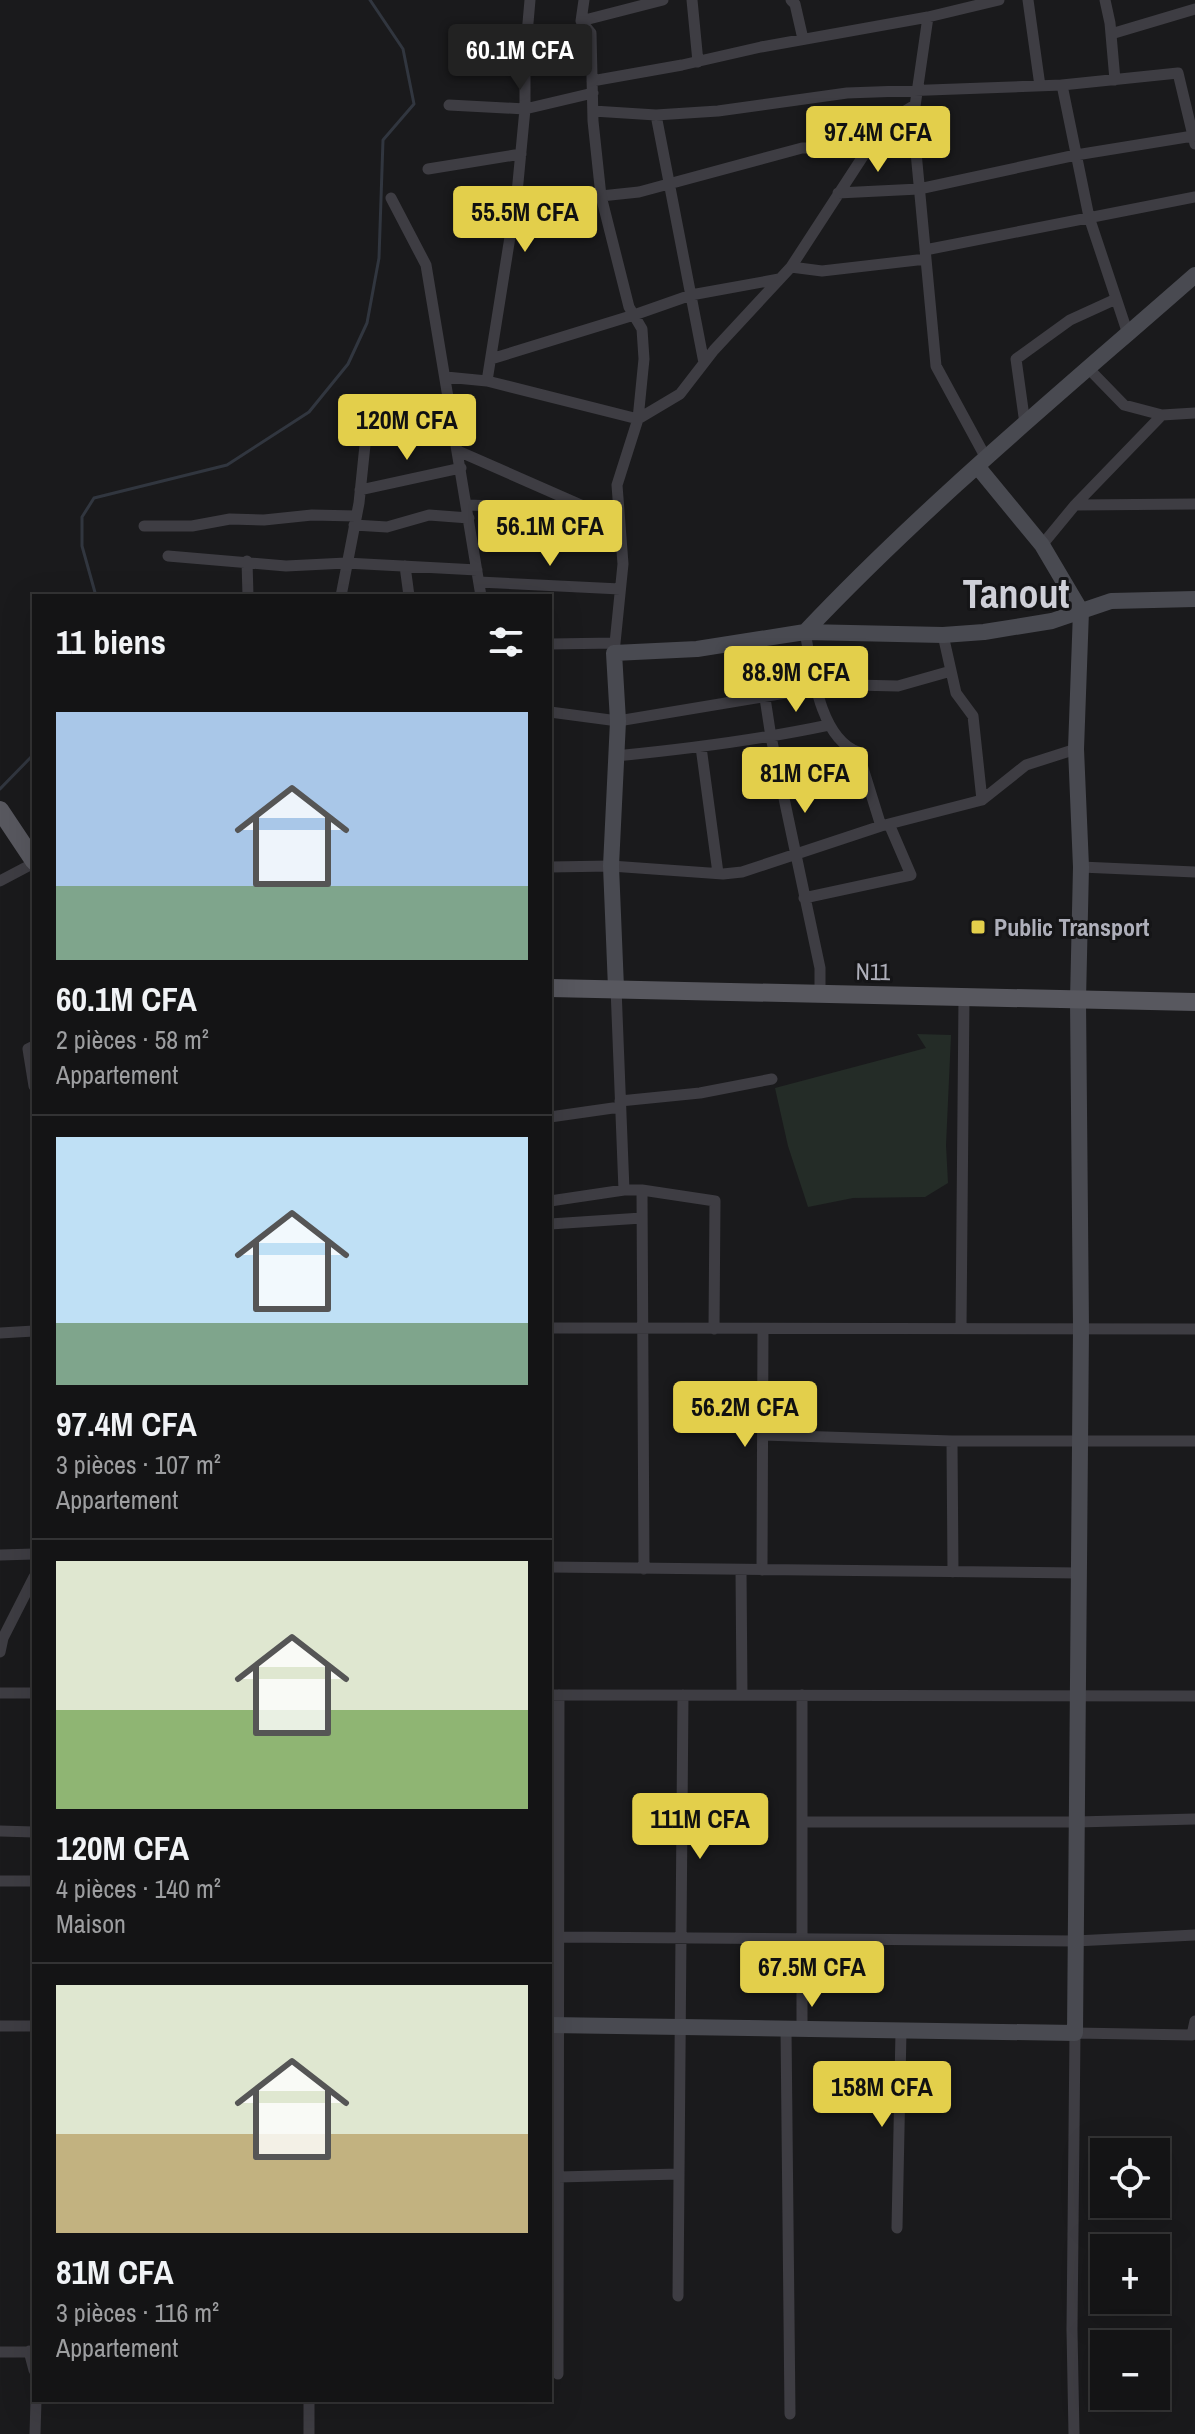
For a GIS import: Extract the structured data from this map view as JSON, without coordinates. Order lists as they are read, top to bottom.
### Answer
{
  "streets": {
    "main road": ["N11"]
  },
  "districts": ["Tanout"],
  "places": {
    "transit": ["Public Transport"]
  },
  "page": {
    "price": [
      "60.1M CFA",
      "97.4M CFA",
      "55.5M CFA",
      "120M CFA",
      "56.1M CFA",
      "88.9M CFA",
      "81M CFA",
      "56.2M CFA",
      "111M CFA",
      "67.5M CFA",
      "158M CFA"
    ],
    "heading": "11 biens",
    "list": [
      {
        "name": "60.1M CFA",
        "note": "2 pièces · 58 m² · Appartement"
      },
      {
        "name": "97.4M CFA",
        "note": "3 pièces · 107 m² · Appartement"
      },
      {
        "name": "120M CFA",
        "note": "4 pièces · 140 m² · Maison"
      },
      {
        "name": "81M CFA",
        "note": "3 pièces · 116 m² · Appartement"
      }
    ],
    "map_buttons": ["+", "−"]
  }
}
